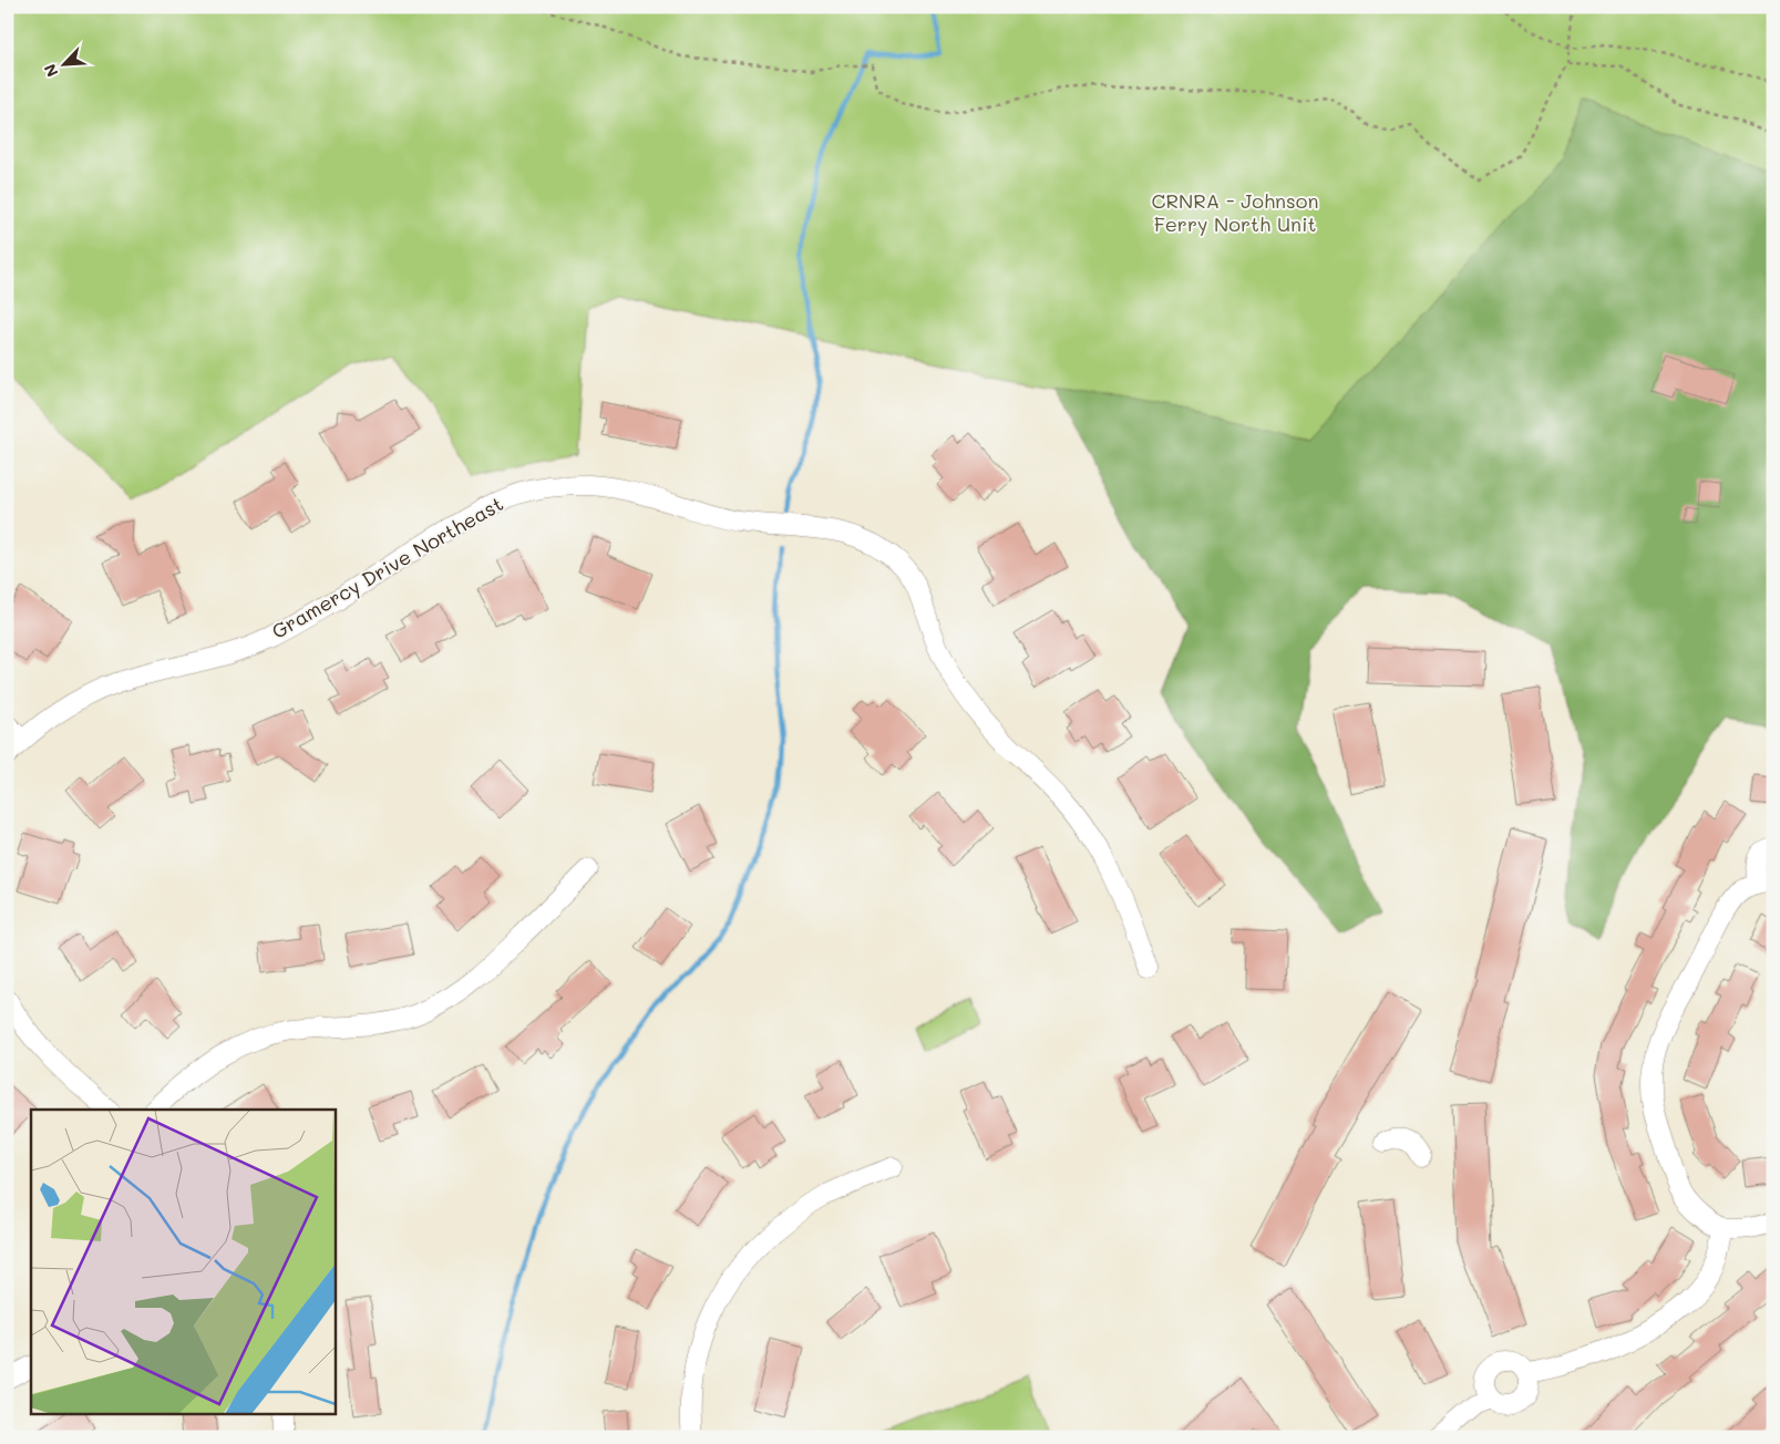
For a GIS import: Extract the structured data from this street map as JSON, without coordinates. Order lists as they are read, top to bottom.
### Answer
{
  "streets": {
    "street": ["Gramercy Drive Northeast"]
  },
  "parks": ["CRNRA - Johnson Ferry North Unit"],
  "north": "bottom left"
}
